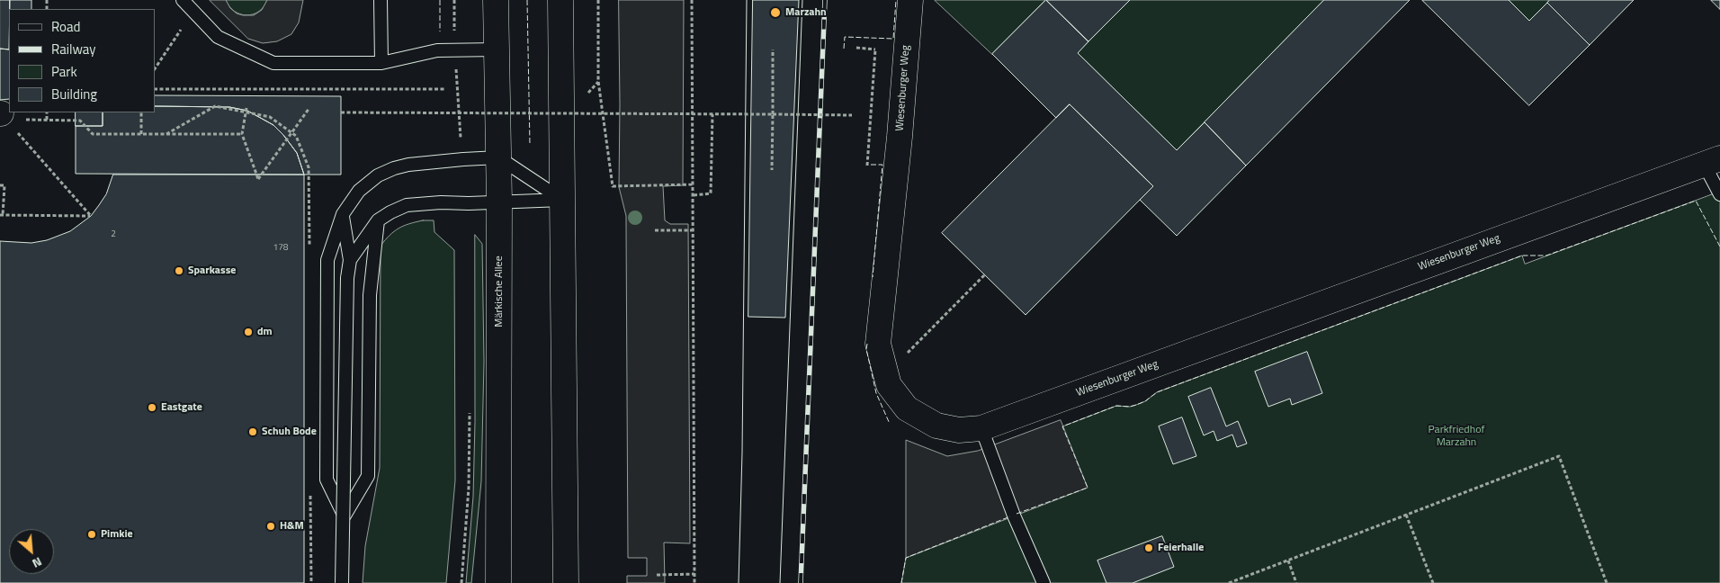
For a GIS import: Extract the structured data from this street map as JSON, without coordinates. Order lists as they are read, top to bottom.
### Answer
{
  "streets": {
    "street": ["Wiesenburger Weg", "Märkische Allee"]
  },
  "parks": ["Parkfriedhof Marzahn"],
  "places": [
    "Marzahn",
    "Sparkasse",
    "dm",
    "Eastgate",
    "Schuh Bode",
    "H&M",
    "Pimkie",
    "Feierhalle"
  ],
  "house_numbers": ["2", "178"],
  "legend": [
    "Road",
    "Railway",
    "Park",
    "Building"
  ],
  "north": "bottom right"
}
